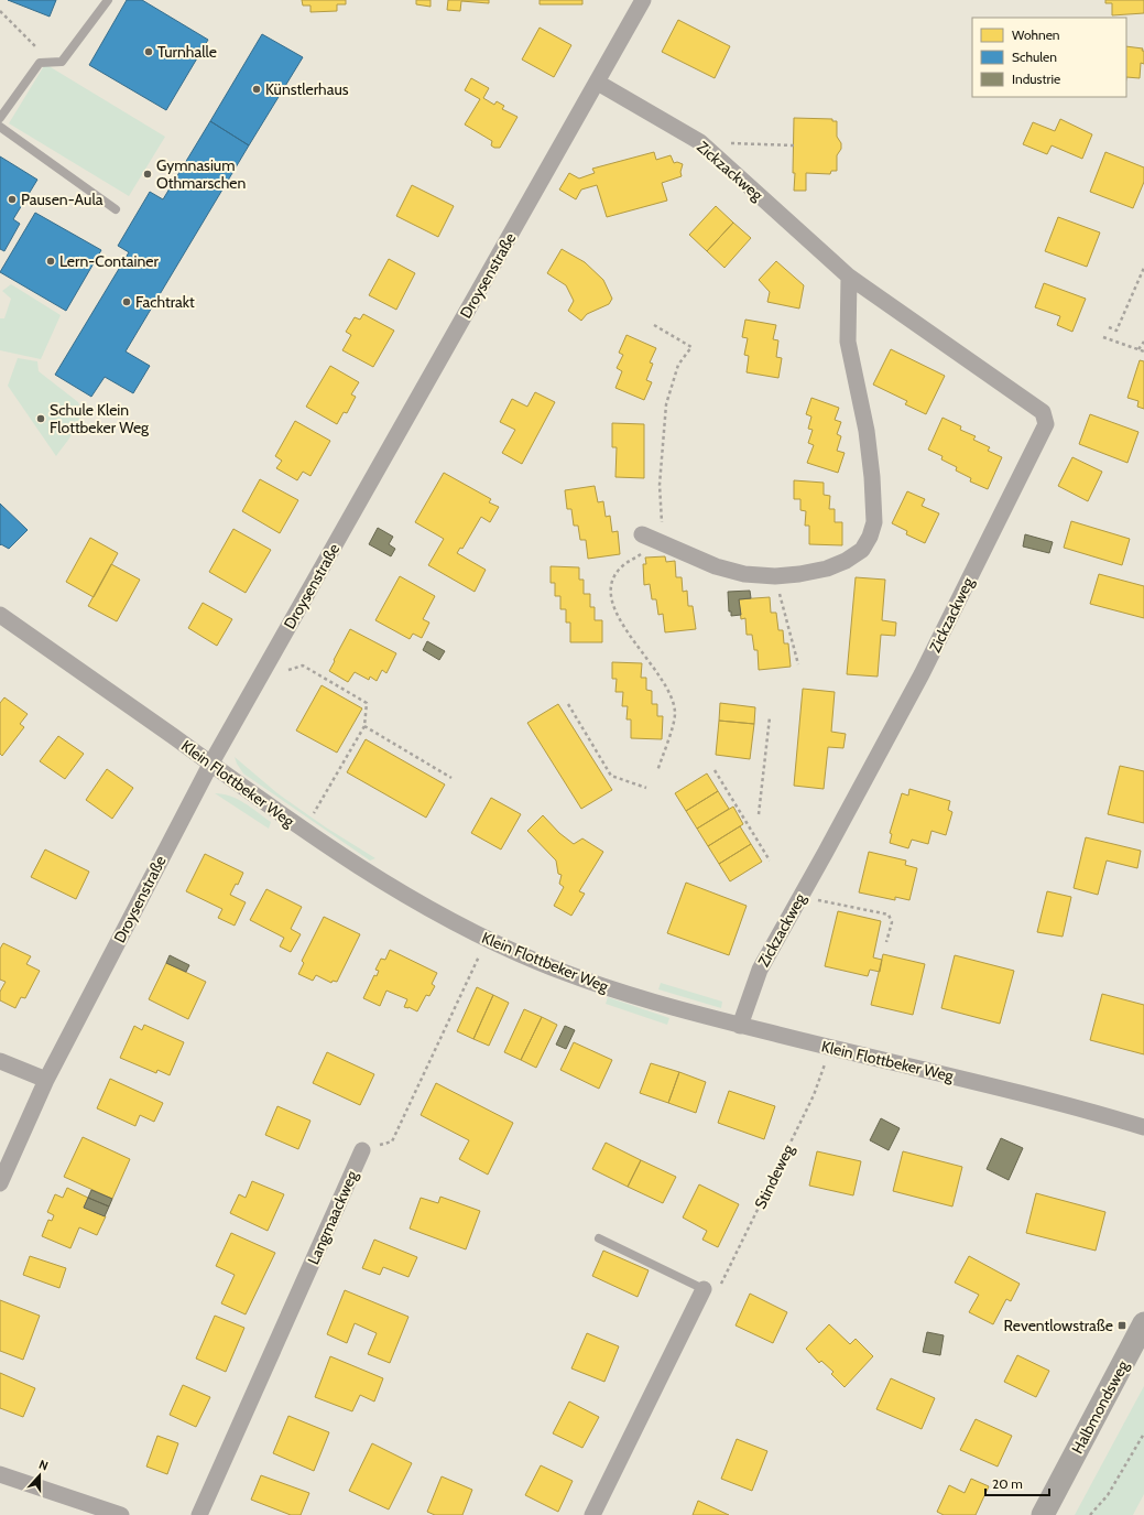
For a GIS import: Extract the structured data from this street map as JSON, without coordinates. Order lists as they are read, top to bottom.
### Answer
{
  "streets": {
    "street": [
      "Zickzackweg",
      "Droysenstraße",
      "Klein Flottbeker Weg",
      "Langmaackweg",
      "Halbmondsweg"
    ],
    "path": ["Stindeweg"]
  },
  "crossings": [
    ["Zickzackweg", "Droysenstraße"],
    ["Zickzackweg", "Klein Flottbeker Weg"],
    ["Droysenstraße", "Klein Flottbeker Weg"],
    ["Klein Flottbeker Weg", "Stindeweg"],
    ["Klein Flottbeker Weg", "Langmaackweg"]
  ],
  "places": {
    "other": [
      "Turnhalle",
      "Künstlerhaus",
      "Gymnasium Othmarschen",
      "Pausen-Aula",
      "Lern-Container",
      "Fachtrakt",
      "Schule Klein Flottbeker Weg"
    ],
    "transit": ["Reventlowstraße"]
  },
  "legend": ["Wohnen", "Schulen", "Industrie"],
  "scale_bar": "20 m",
  "north": "top"
}
